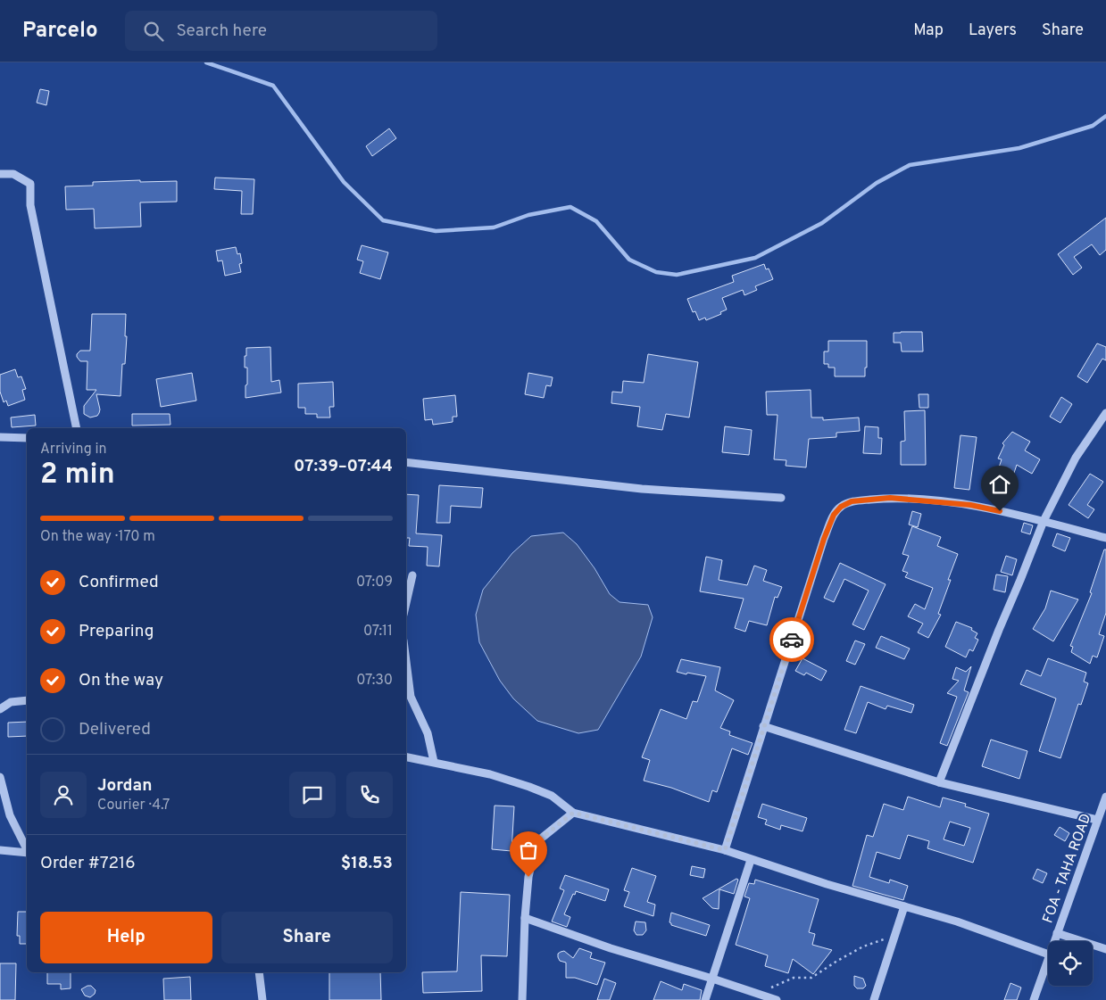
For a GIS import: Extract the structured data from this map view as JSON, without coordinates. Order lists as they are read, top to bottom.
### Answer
{
  "streets": {
    "street": ["FOA - TAHA ROAD"]
  },
  "page": {
    "header": "Parcelo",
    "search": "Search here",
    "nav": ["Map", "Layers", "Share"],
    "heading": ["2 min", "Arriving in", "07:39–07:44"],
    "panel": [
      "Jordan",
      "Courier · 4.7",
      "Order #7216",
      "$18.53"
    ],
    "bar": "On the way · 170 m",
    "list": [
      ["Confirmed", "07:09"],
      ["Preparing", "07:11"],
      ["On the way", "07:30"],
      "Delivered"
    ],
    "buttons": ["Help", "Share"]
  }
}
